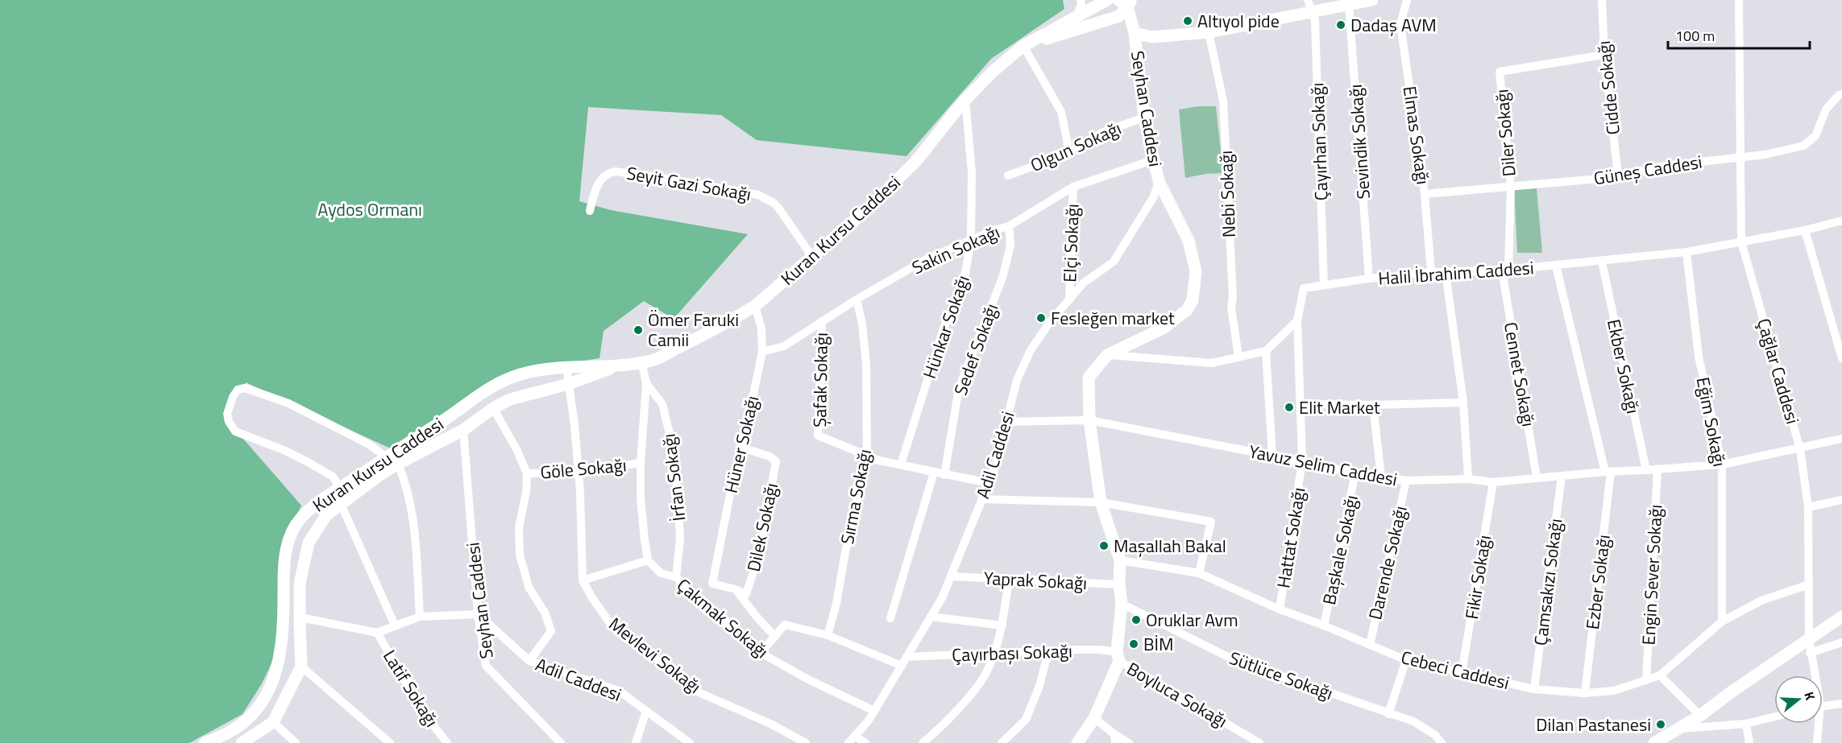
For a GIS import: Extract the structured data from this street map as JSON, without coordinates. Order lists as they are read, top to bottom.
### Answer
{
  "streets": {
    "main road": ["Seyhan Caddesi", "Kuran Kursu Caddesi"],
    "street": [
      "Cidde Sokağı",
      "Diler Sokağı",
      "Elmas Sokağı",
      "Çayırhan Sokağı",
      "Sevindik Sokağı",
      "Olgun Sokağı",
      "Güneş Caddesi",
      "Seyit Gazi Sokağı",
      "Nebi Sokağı",
      "Elçi Sokağı",
      "Sakin Sokağı",
      "Halil İbrahim Caddesi",
      "Hünkar Sokağı",
      "Sedef Sokağı",
      "Ekber Sokağı",
      "Çağlar Caddesi",
      "Cennet Sokağı",
      "Şafak Sokağı",
      "Eğim Sokağı",
      "Hüner Sokağı",
      "Adil Caddesi",
      "Yavuz Selim Caddesi",
      "Göle Sokağı",
      "İrfan Sokağı",
      "Sırma Sokağı",
      "Dilek Sokağı",
      "Hattat Sokağı",
      "Başkale Sokağı",
      "Darende Sokağı",
      "Engin Sever Sokağı",
      "Fikir Sokağı",
      "Yaprak Sokağı",
      "Çamsakızı Sokağı",
      "Ezber Sokağı",
      "Çakmak Sokağı",
      "Çayırbaşı Sokağı",
      "Mevlevi Sokağı",
      "Cebeci Caddesi",
      "Sütlüce Sokağı",
      "Latif Sokağı",
      "Boyluca Sokağı"
    ]
  },
  "crossings": [
    ["Cidde Sokağı", "Diler Sokağı"],
    ["Cidde Sokağı", "Güneş Caddesi"],
    ["Seyhan Caddesi", "Olgun Sokağı"],
    ["Seyhan Caddesi", "Kuran Kursu Caddesi"],
    ["Seyhan Caddesi", "Sakin Sokağı"],
    ["Seyhan Caddesi", "Adil Caddesi"],
    ["Seyhan Caddesi", "Yavuz Selim Caddesi"],
    ["Seyhan Caddesi", "Yaprak Sokağı"],
    ["Seyhan Caddesi", "Çayırbaşı Sokağı"],
    ["Seyhan Caddesi", "Cebeci Caddesi"],
    ["Seyhan Caddesi", "Sütlüce Sokağı"],
    ["Seyhan Caddesi", "Boyluca Sokağı"],
    ["Diler Sokağı", "Güneş Caddesi"],
    ["Diler Sokağı", "Halil İbrahim Caddesi"],
    ["Diler Sokağı", "Cennet Sokağı"],
    ["Elmas Sokağı", "Güneş Caddesi"],
    ["Elmas Sokağı", "Halil İbrahim Caddesi"],
    ["Çayırhan Sokağı", "Halil İbrahim Caddesi"],
    ["Sevindik Sokağı", "Halil İbrahim Caddesi"],
    ["Güneş Caddesi", "Çağlar Caddesi"],
    ["Seyit Gazi Sokağı", "Kuran Kursu Caddesi"],
    ["Kuran Kursu Caddesi", "Hünkar Sokağı"],
    ["Kuran Kursu Caddesi", "Hüner Sokağı"],
    ["Elçi Sokağı", "Sakin Sokağı"],
    ["Elçi Sokağı", "Adil Caddesi"],
    ["Sakin Sokağı", "Hünkar Sokağı"],
    ["Sakin Sokağı", "Sedef Sokağı"],
    ["Sakin Sokağı", "Şafak Sokağı"],
    ["Sakin Sokağı", "Hüner Sokağı"],
    ["Sakin Sokağı", "Sırma Sokağı"],
    ["Halil İbrahim Caddesi", "Ekber Sokağı"],
    ["Halil İbrahim Caddesi", "Çağlar Caddesi"],
    ["Halil İbrahim Caddesi", "Cennet Sokağı"],
    ["Halil İbrahim Caddesi", "Eğim Sokağı"],
    ["Halil İbrahim Caddesi", "Hattat Sokağı"],
    ["Halil İbrahim Caddesi", "Ezber Sokağı"],
    ["Hünkar Sokağı", "Şafak Sokağı"],
    ["Sedef Sokağı", "Şafak Sokağı"],
    ["Ekber Sokağı", "Yavuz Selim Caddesi"],
    ["Çağlar Caddesi", "Yavuz Selim Caddesi"],
    ["Cennet Sokağı", "Yavuz Selim Caddesi"],
    ["Şafak Sokağı", "Adil Caddesi"],
    ["Şafak Sokağı", "Sırma Sokağı"],
    ["Eğim Sokağı", "Yavuz Selim Caddesi"],
    ["Hüner Sokağı", "Dilek Sokağı"],
    ["Adil Caddesi", "Yavuz Selim Caddesi"],
    ["Adil Caddesi", "Yaprak Sokağı"],
    ["Adil Caddesi", "Çakmak Sokağı"],
    ["Adil Caddesi", "Çayırbaşı Sokağı"],
    ["Yavuz Selim Caddesi", "Hattat Sokağı"],
    ["Yavuz Selim Caddesi", "Başkale Sokağı"],
    ["Yavuz Selim Caddesi", "Darende Sokağı"],
    ["Yavuz Selim Caddesi", "Engin Sever Sokağı"],
    ["Yavuz Selim Caddesi", "Fikir Sokağı"],
    ["Yavuz Selim Caddesi", "Çamsakızı Sokağı"],
    ["Yavuz Selim Caddesi", "Ezber Sokağı"],
    ["İrfan Sokağı", "Çakmak Sokağı"],
    ["Hattat Sokağı", "Cebeci Caddesi"],
    ["Başkale Sokağı", "Cebeci Caddesi"],
    ["Darende Sokağı", "Cebeci Caddesi"],
    ["Engin Sever Sokağı", "Cebeci Caddesi"],
    ["Fikir Sokağı", "Cebeci Caddesi"],
    ["Çamsakızı Sokağı", "Cebeci Caddesi"],
    ["Ezber Sokağı", "Cebeci Caddesi"],
    ["Çayırbaşı Sokağı", "Boyluca Sokağı"]
  ],
  "parks": ["Aydos Ormanı"],
  "places": [
    "Altıyol pide",
    "Dadaş AVM",
    "Fesleğen market",
    "Ömer Faruki Camii",
    "Elit Market",
    "Maşallah Bakal",
    "Oruklar Avm",
    "BİM",
    "Dilan Pastanesi"
  ],
  "scale_bar": "100 m",
  "north": "right"
}
